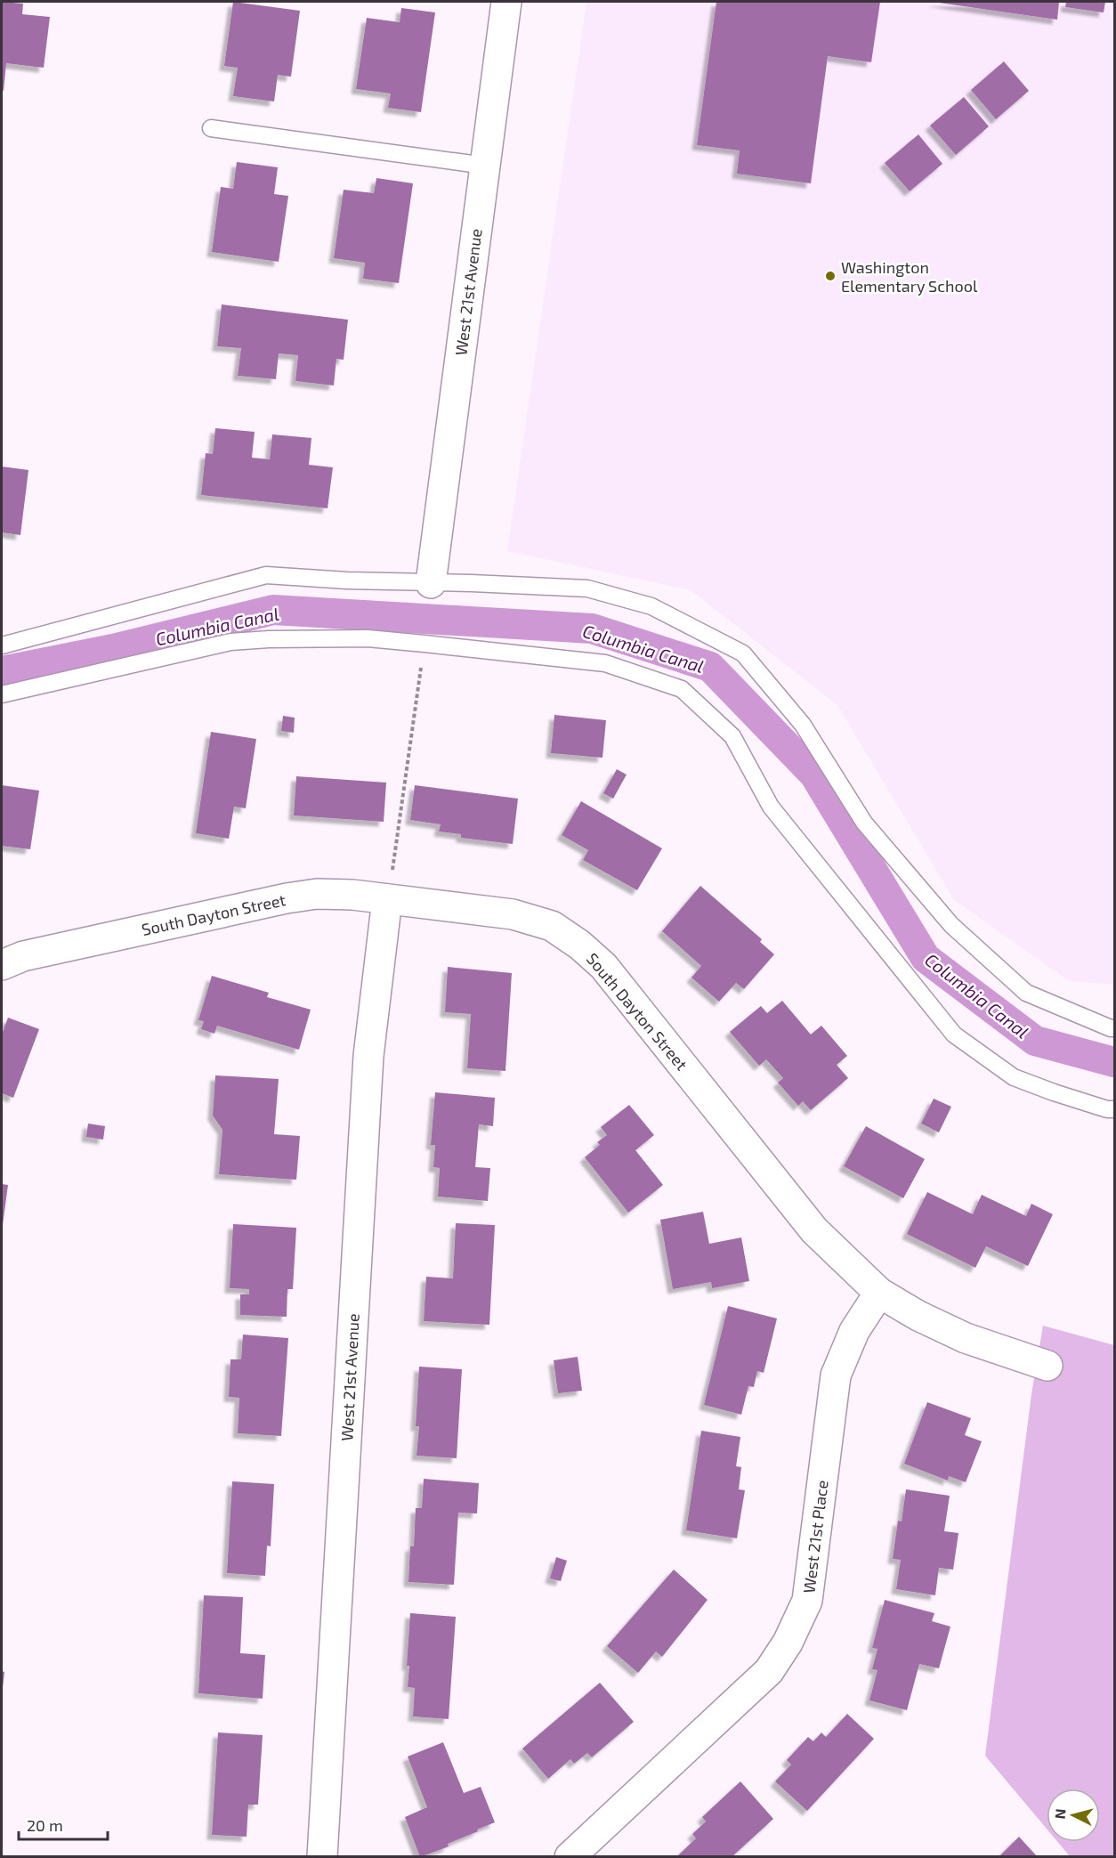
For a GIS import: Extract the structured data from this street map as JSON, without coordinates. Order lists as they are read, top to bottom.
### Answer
{
  "streets": {
    "street": ["West 21st Avenue", "South Dayton Street", "West 21st Place"]
  },
  "crossings": [
    ["West 21st Avenue", "South Dayton Street"],
    ["South Dayton Street", "West 21st Place"]
  ],
  "water": ["Columbia Canal"],
  "places": ["Washington Elementary School"],
  "scale_bar": "20 m",
  "north": "left"
}
